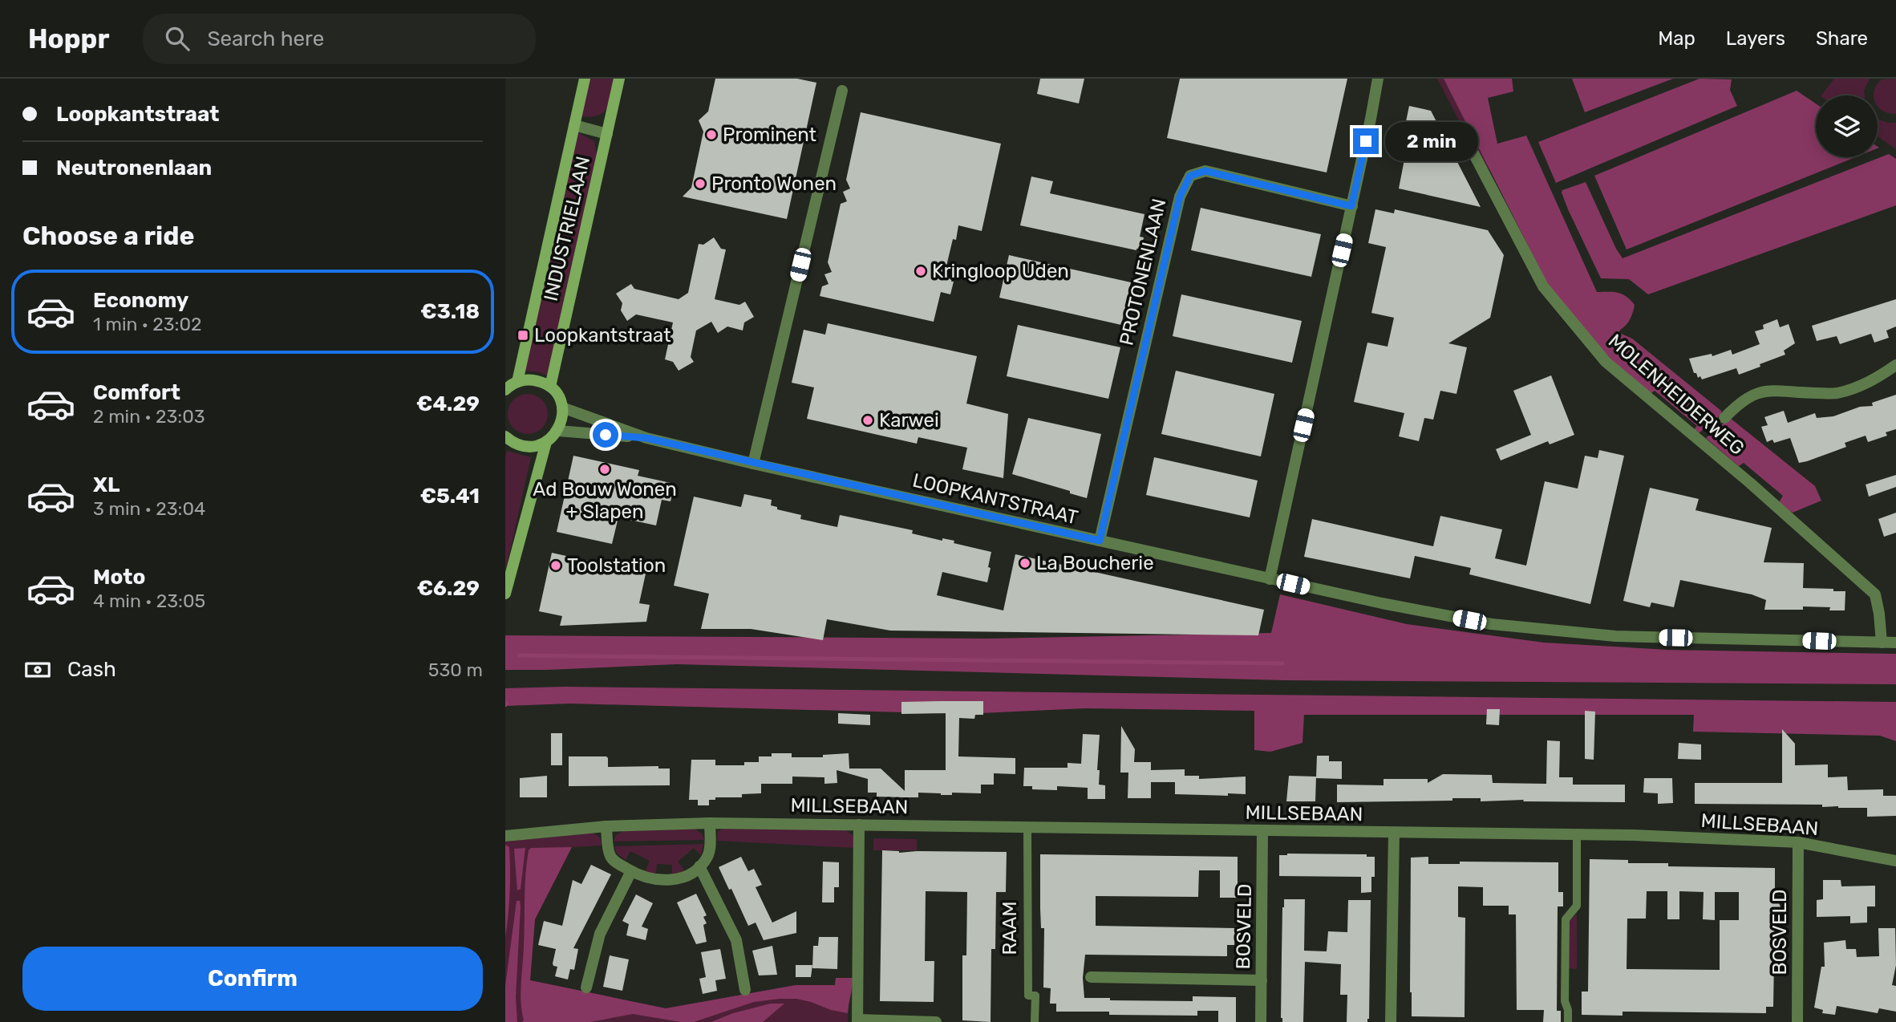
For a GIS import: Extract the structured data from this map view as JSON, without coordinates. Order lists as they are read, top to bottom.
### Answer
{
  "streets": {
    "main road": ["INDUSTRIELAAN"],
    "street": [
      "PROTONENLAAN",
      "MOLENHEIDERWEG",
      "LOOPKANTSTRAAT",
      "MILLSEBAAN",
      "BOSVELD",
      "RAAM"
    ]
  },
  "crossings": [
    ["PROTONENLAAN", "LOOPKANTSTRAAT"],
    ["MOLENHEIDERWEG", "LOOPKANTSTRAAT"],
    ["MILLSEBAAN", "BOSVELD"],
    ["MILLSEBAAN", "RAAM"]
  ],
  "places": {
    "other": [
      "Prominent",
      "Pronto Wonen",
      "Kringloop Uden",
      "Karwei",
      "Ad Bouw Wonen + Slapen",
      "La Boucherie",
      "Toolstation"
    ],
    "transit": ["Loopkantstraat"]
  },
  "page": {
    "header": "Hoppr",
    "search": "Search here",
    "nav": ["Map", "Layers", "Share"],
    "banner": ["Loopkantstraat", "Neutronenlaan"],
    "bubble": "2 min",
    "heading": "Choose a ride",
    "list": [
      {
        "name": "Economy",
        "note": "1 min · 23:02",
        "value": "€3.18"
      },
      {
        "name": "Comfort",
        "note": "2 min · 23:03",
        "value": "€4.29"
      },
      {
        "name": "XL",
        "note": "3 min · 23:04",
        "value": "€5.41"
      },
      {
        "name": "Moto",
        "note": "4 min · 23:05",
        "value": "€6.29"
      }
    ],
    "pay": ["Cash", "530 m"],
    "buttons": "Confirm"
  }
}
